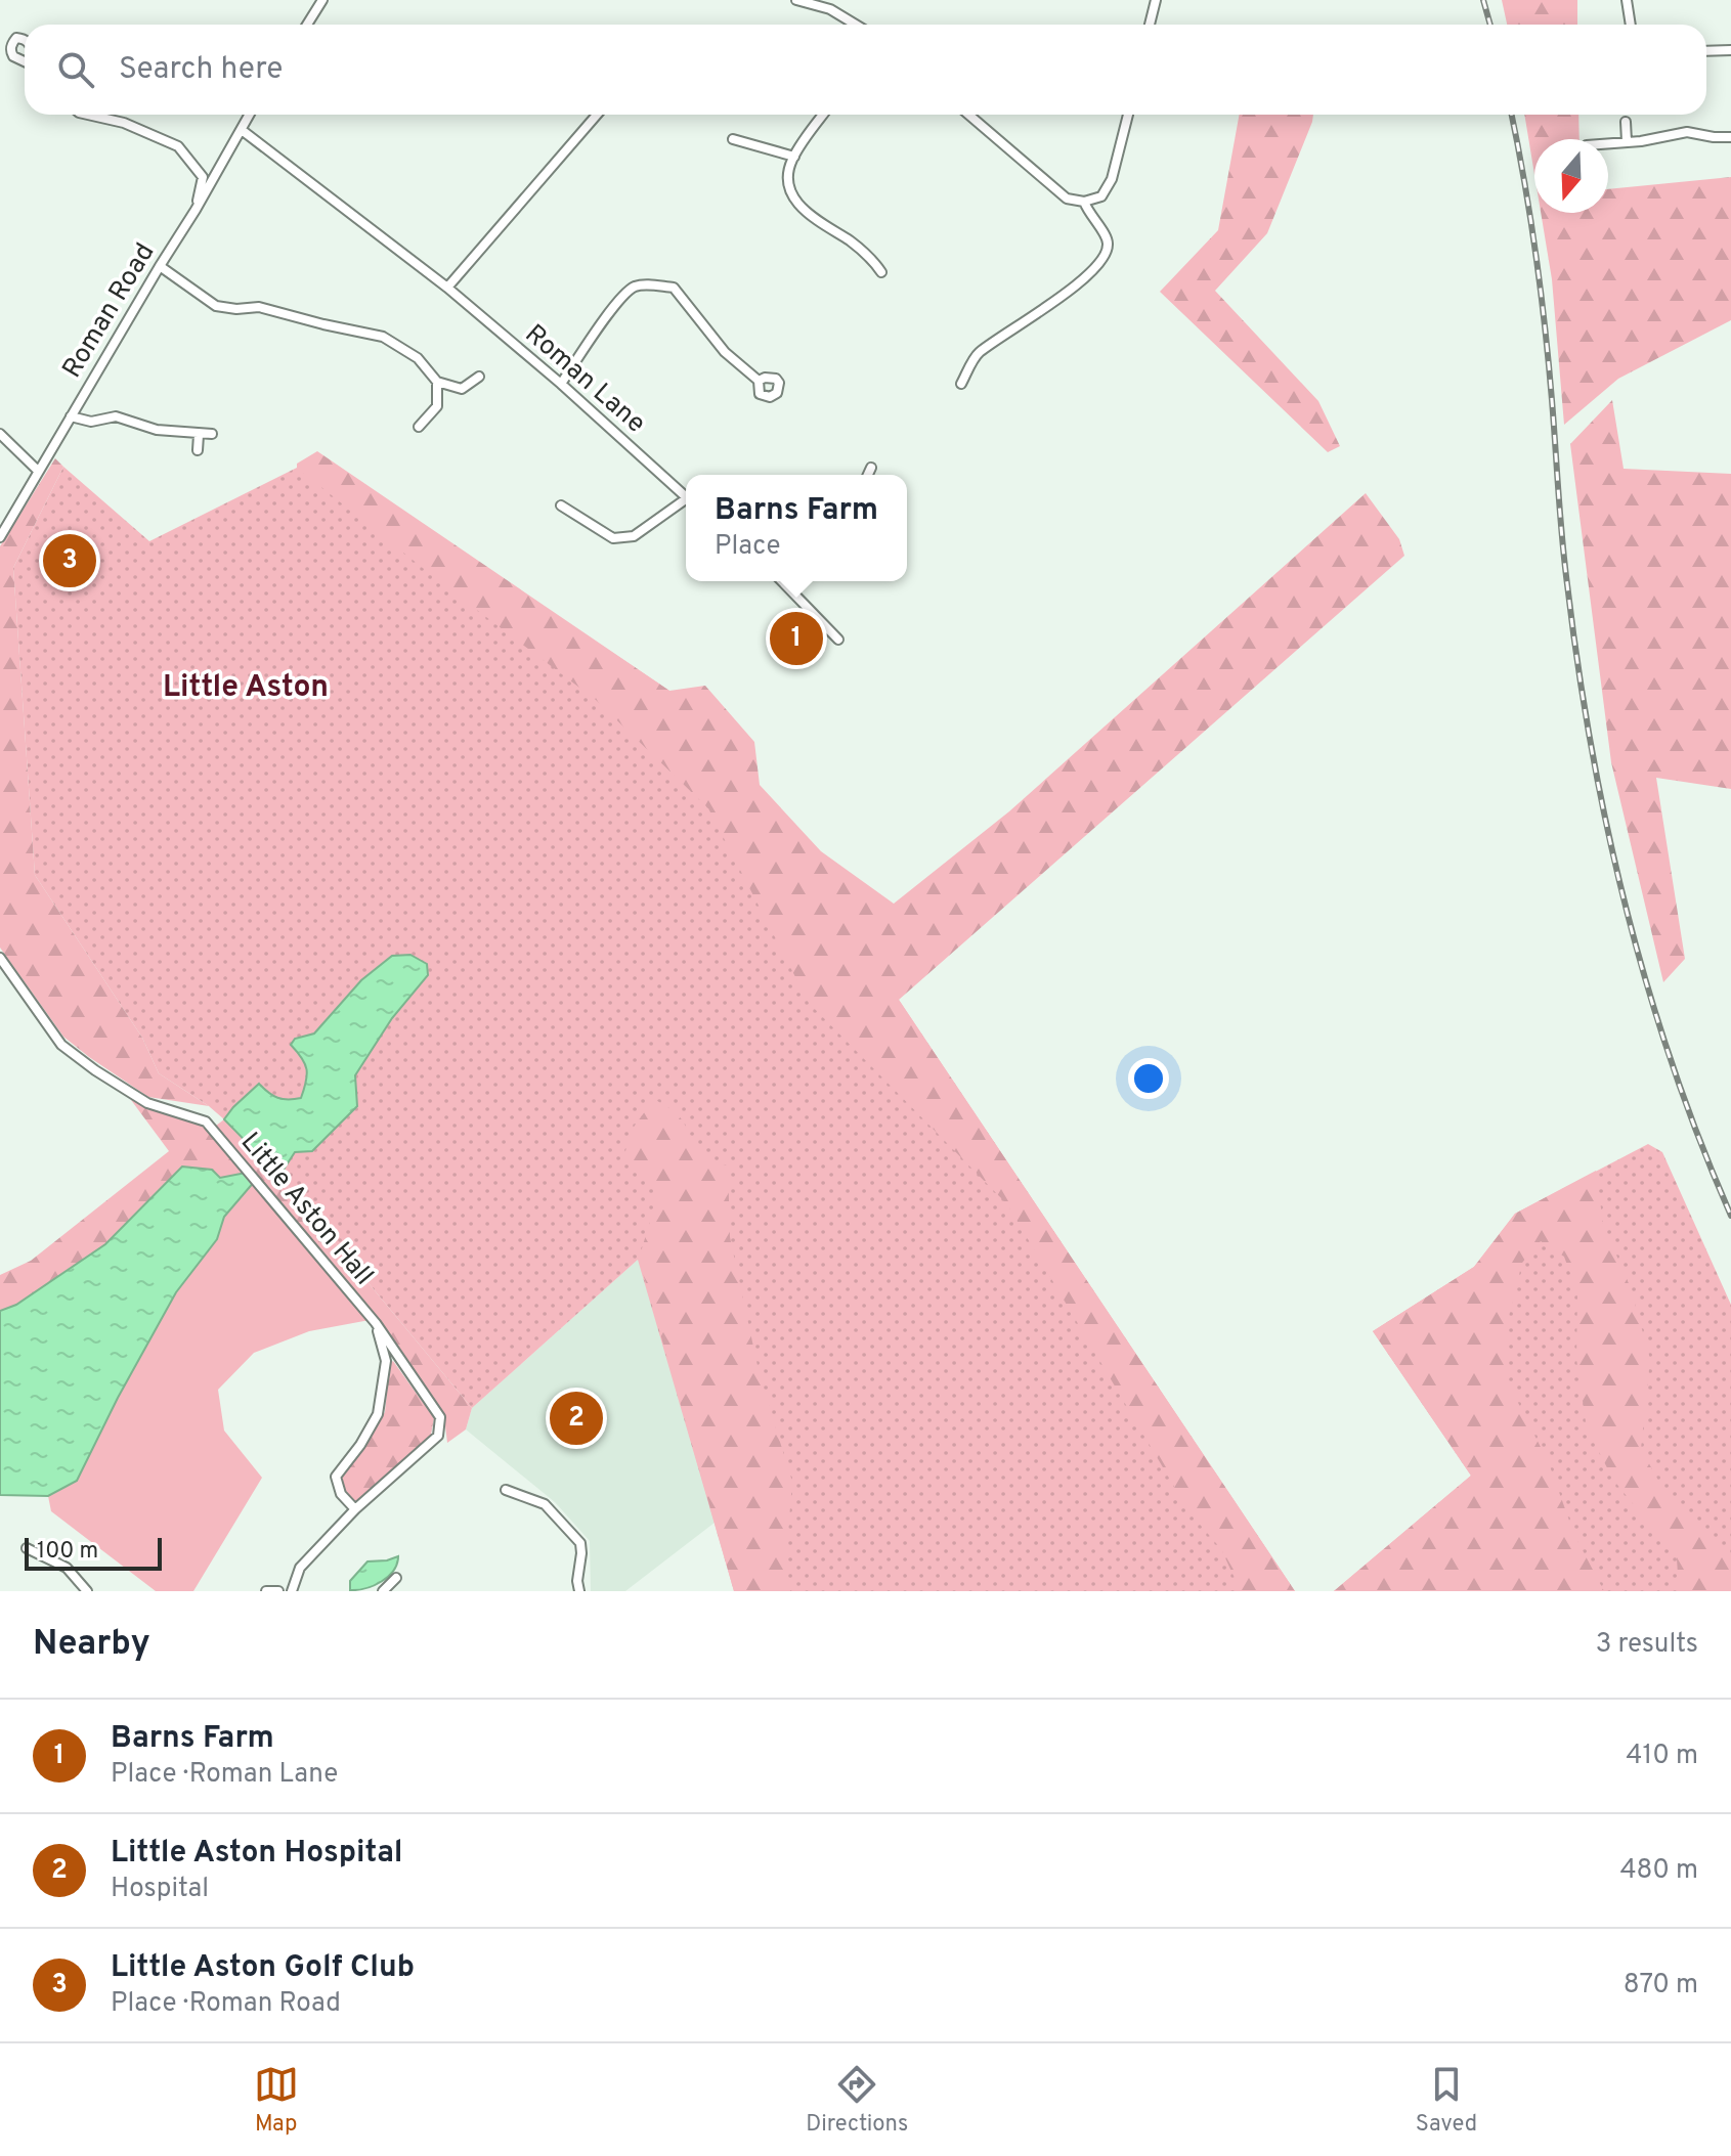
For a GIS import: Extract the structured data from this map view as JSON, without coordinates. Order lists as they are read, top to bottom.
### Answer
{
  "streets": {
    "street": ["Roman Road", "Roman Lane", "Little Aston Hall"]
  },
  "crossings": [
    ["Roman Road", "Roman Lane"]
  ],
  "districts": ["Little Aston"],
  "scale_bar": "100 m",
  "north": "bottom",
  "page": {
    "search": "Search here",
    "popup": ["Barns Farm", "Place"],
    "pins": ["3", "1", "2"],
    "scale": "100 m",
    "heading": ["Nearby", "3 results"],
    "list": [
      {
        "mark": "1",
        "name": "Barns Farm",
        "note": "Place · Roman Lane",
        "value": "410 m"
      },
      {
        "mark": "2",
        "name": "Little Aston Hospital",
        "note": "Hospital",
        "value": "480 m"
      },
      {
        "mark": "3",
        "name": "Little Aston Golf Club",
        "note": "Place · Roman Road",
        "value": "870 m"
      }
    ],
    "nav": ["Map", "Directions", "Saved"]
  }
}
